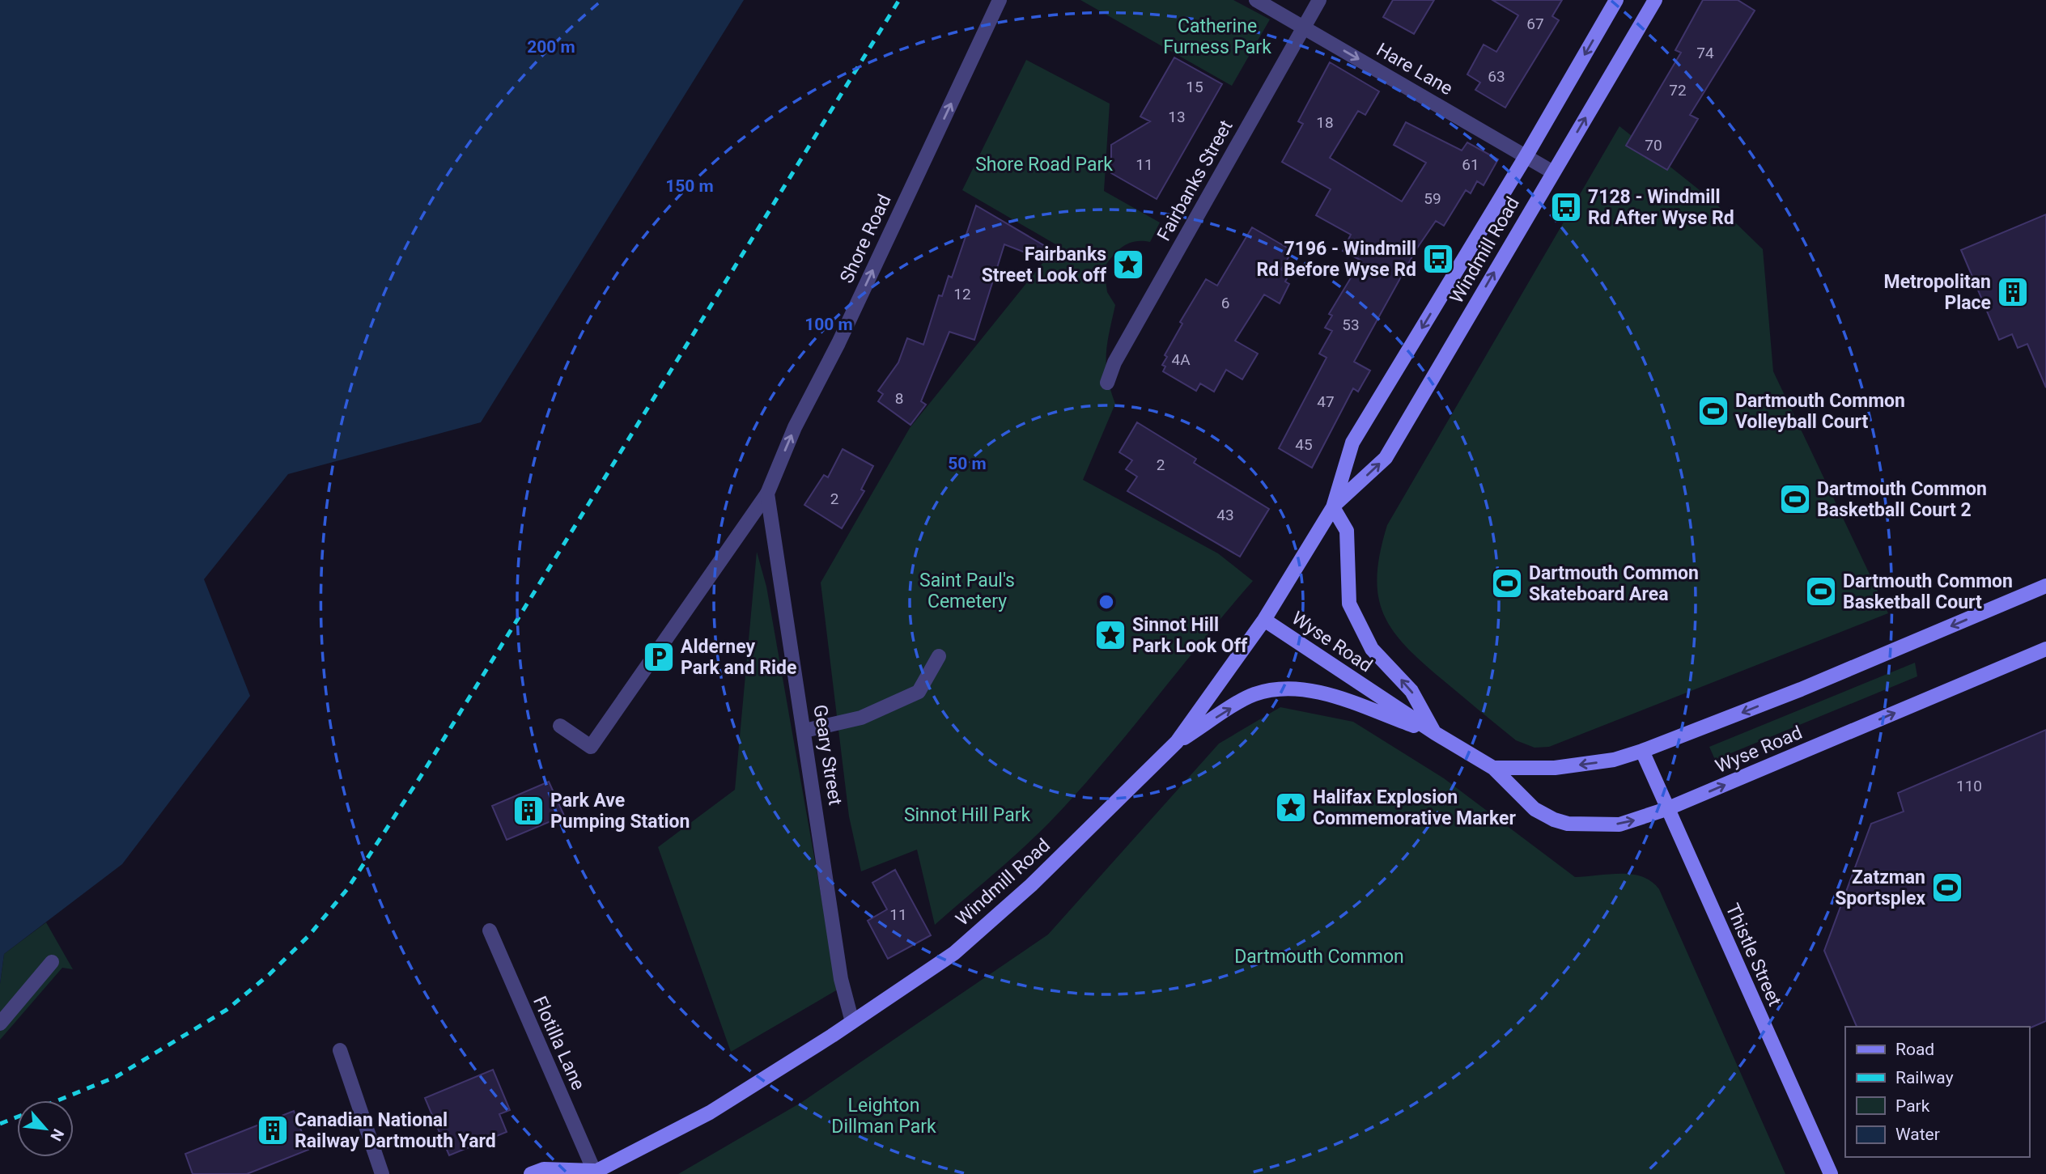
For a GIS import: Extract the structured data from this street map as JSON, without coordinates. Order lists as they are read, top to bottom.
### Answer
{
  "streets": {
    "main road": ["Windmill Road", "Wyse Road", "Thistle Street"],
    "street": [
      "Hare Lane",
      "Fairbanks Street",
      "Shore Road",
      "Geary Street",
      "Flotilla Lane"
    ]
  },
  "crossings": [
    ["Hare Lane", "Fairbanks Street"],
    ["Hare Lane", "Windmill Road"],
    ["Shore Road", "Geary Street"],
    ["Windmill Road", "Wyse Road"],
    ["Windmill Road", "Geary Street"],
    ["Windmill Road", "Flotilla Lane"],
    ["Wyse Road", "Thistle Street"]
  ],
  "one_way": ["Hare Lane", "Shore Road"],
  "parks": [
    "Catherine Furness Park",
    "Shore Road Park",
    "Saint Paul's Cemetery",
    "Sinnot Hill Park",
    "Dartmouth Common",
    "Leighton Dillman Park"
  ],
  "places": {
    "bus stop": ["7128 - Windmill Rd After Wyse Rd", "7196 - Windmill Rd Before Wyse Rd"],
    "place": ["Fairbanks Street Look off", "Sinnot Hill Park Look Off", "Halifax Explosion Commemorative Marker"],
    "building": ["Metropolitan Place", "Park Ave Pumping Station", "Canadian National Railway Dartmouth Yard"],
    "sports": [
      "Dartmouth Common Volleyball Court",
      "Dartmouth Common Basketball Court 2",
      "Dartmouth Common Skateboard Area",
      "Dartmouth Common Basketball Court",
      "Zatzman Sportsplex"
    ],
    "parking": ["Alderney Park and Ride"]
  },
  "house_numbers": [
    "67",
    "74",
    "63",
    "15",
    "72",
    "13",
    "18",
    "70",
    "11",
    "61",
    "59",
    "12",
    "6",
    "53",
    "4A",
    "8",
    "47",
    "45",
    "2",
    "2",
    "43",
    "110",
    "11"
  ],
  "legend": [
    "Road",
    "Railway",
    "Park",
    "Water"
  ],
  "north": "bottom right",
  "rings": [
    "200 m",
    "150 m",
    "100 m",
    "50 m"
  ]
}
